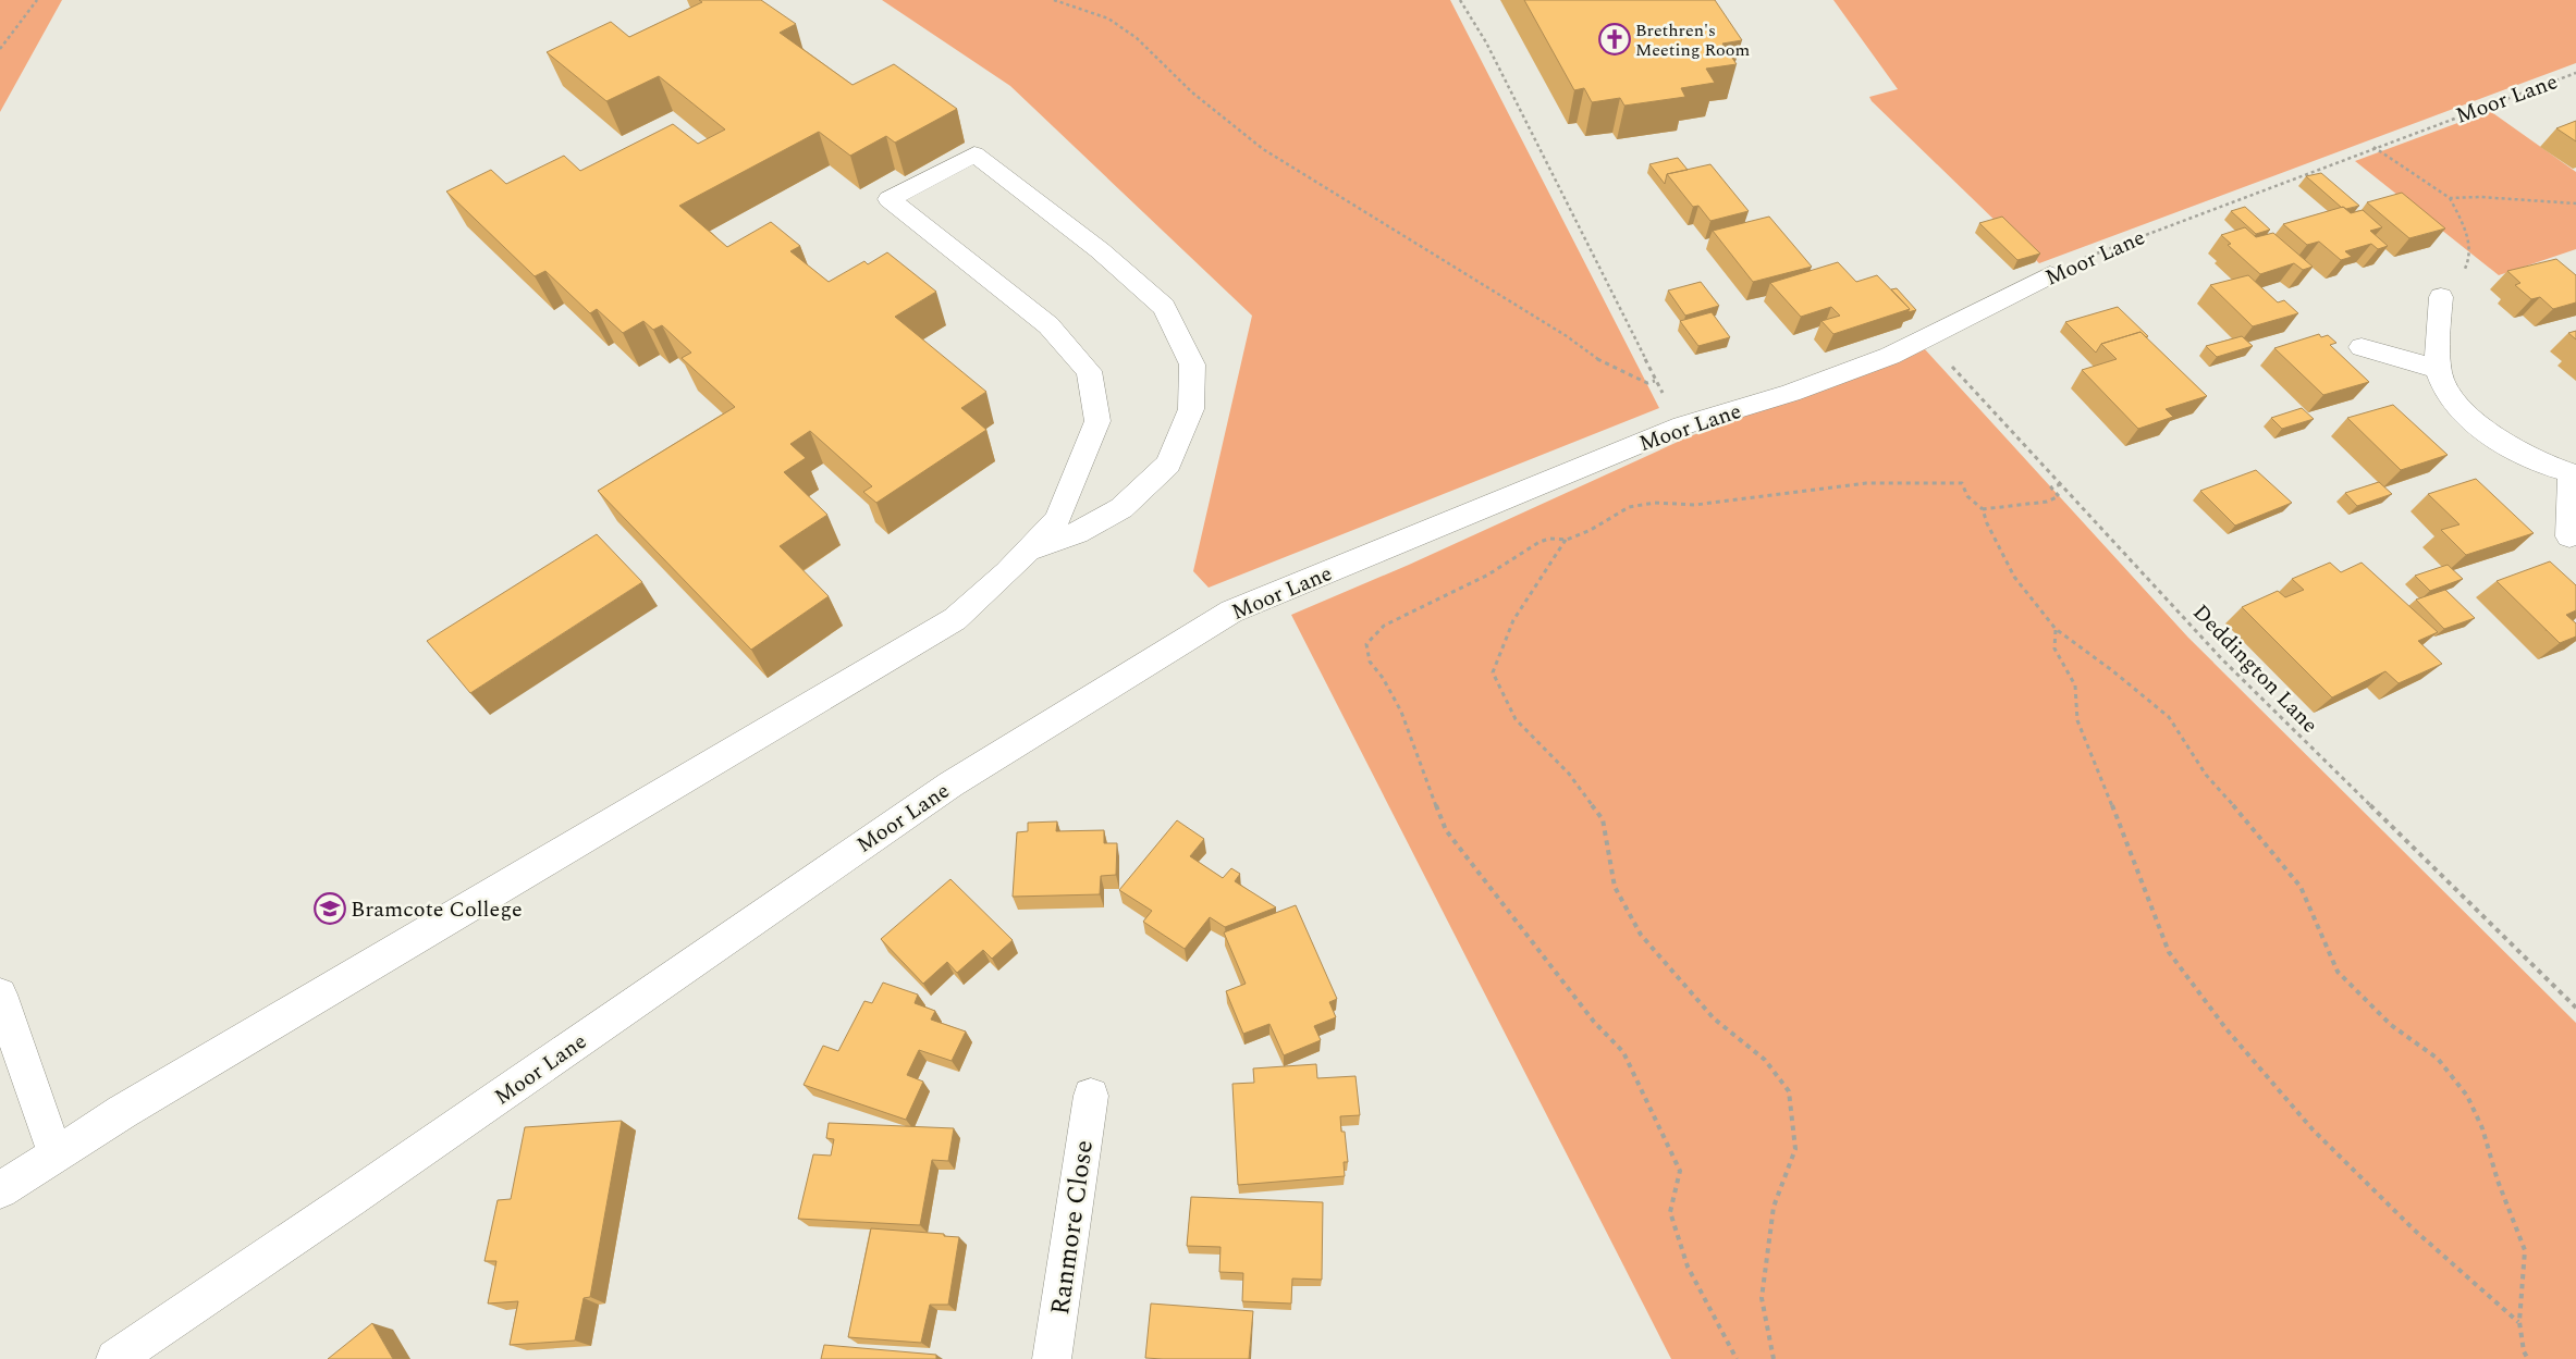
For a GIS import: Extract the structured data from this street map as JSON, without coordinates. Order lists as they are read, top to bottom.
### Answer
{
  "streets": {
    "street": ["Moor Lane", "Ranmore Close"],
    "path": ["Deddington Lane"]
  },
  "crossings": [
    ["Moor Lane", "Deddington Lane"]
  ],
  "places": {
    "church": ["Brethren's Meeting Room"],
    "school or university": ["Bramcote College"]
  }
}
